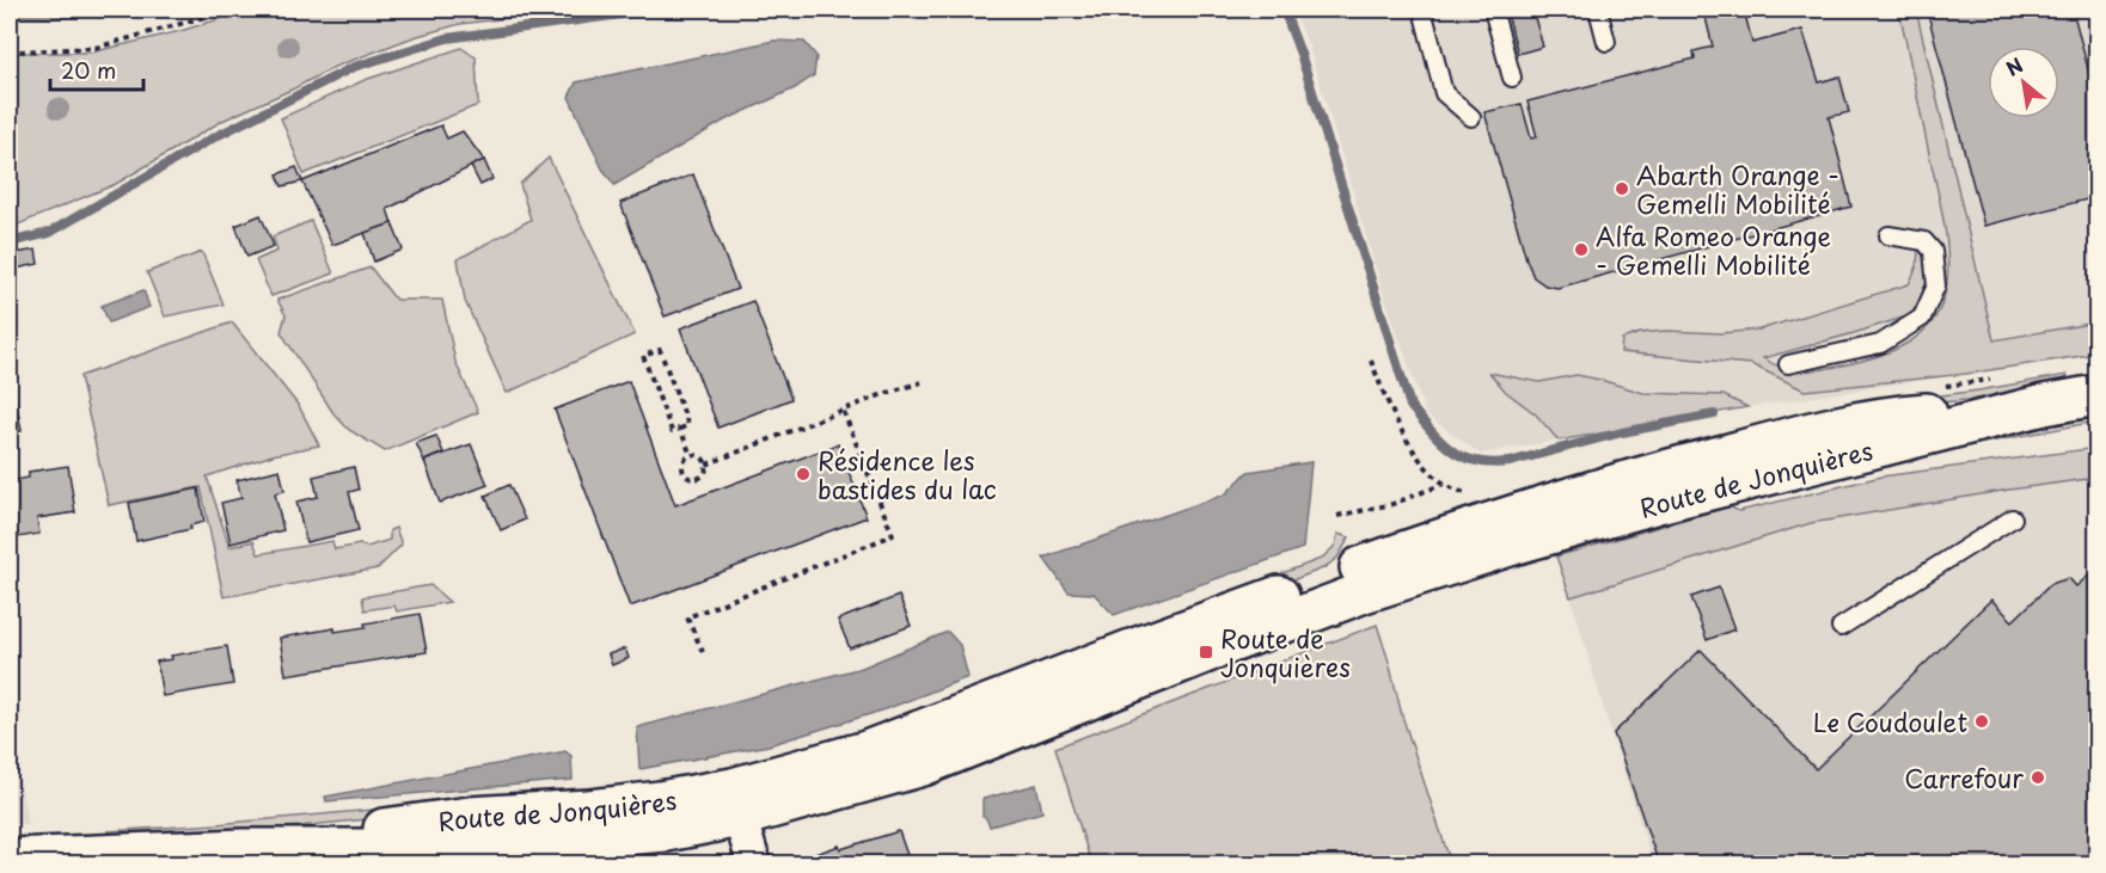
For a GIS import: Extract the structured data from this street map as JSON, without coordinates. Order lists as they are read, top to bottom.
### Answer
{
  "streets": {
    "main road": ["Route de Jonquières"]
  },
  "places": {
    "other": [
      "Abarth Orange - Gemelli Mobilité",
      "Alfa Romeo Orange - Gemelli Mobilité",
      "Résidence les bastides du lac",
      "Le Coudoulet",
      "Carrefour"
    ],
    "transit": ["Route de Jonquières"]
  },
  "scale_bar": "20 m",
  "north": "top left"
}
